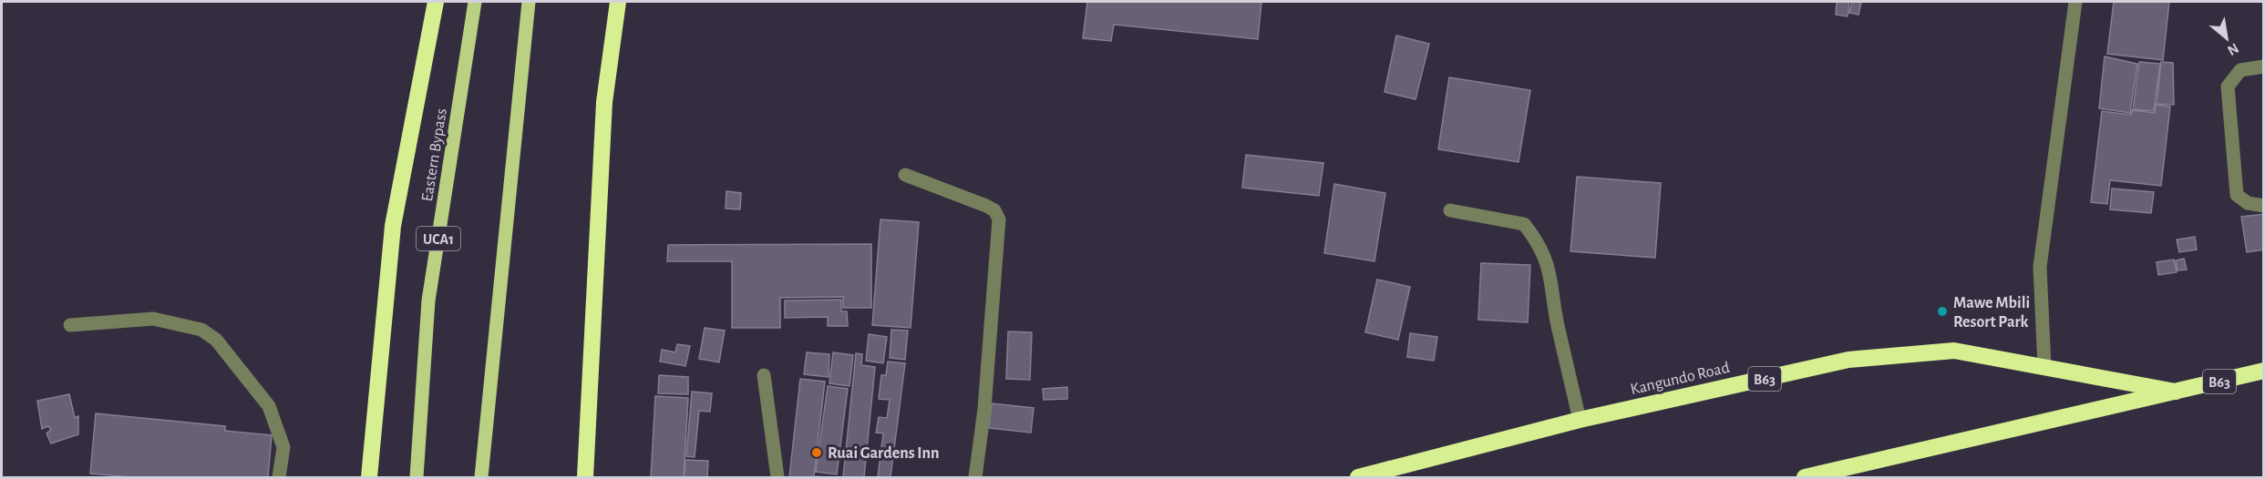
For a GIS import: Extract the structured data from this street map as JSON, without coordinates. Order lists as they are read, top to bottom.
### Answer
{
  "streets": {
    "highway": ["Kangundo Road", "B63"],
    "main road": ["Eastern Bypass", "UCA1"]
  },
  "places": ["Mawe Mbili Resort Park", "Ruai Gardens Inn"],
  "north": "bottom right"
}
